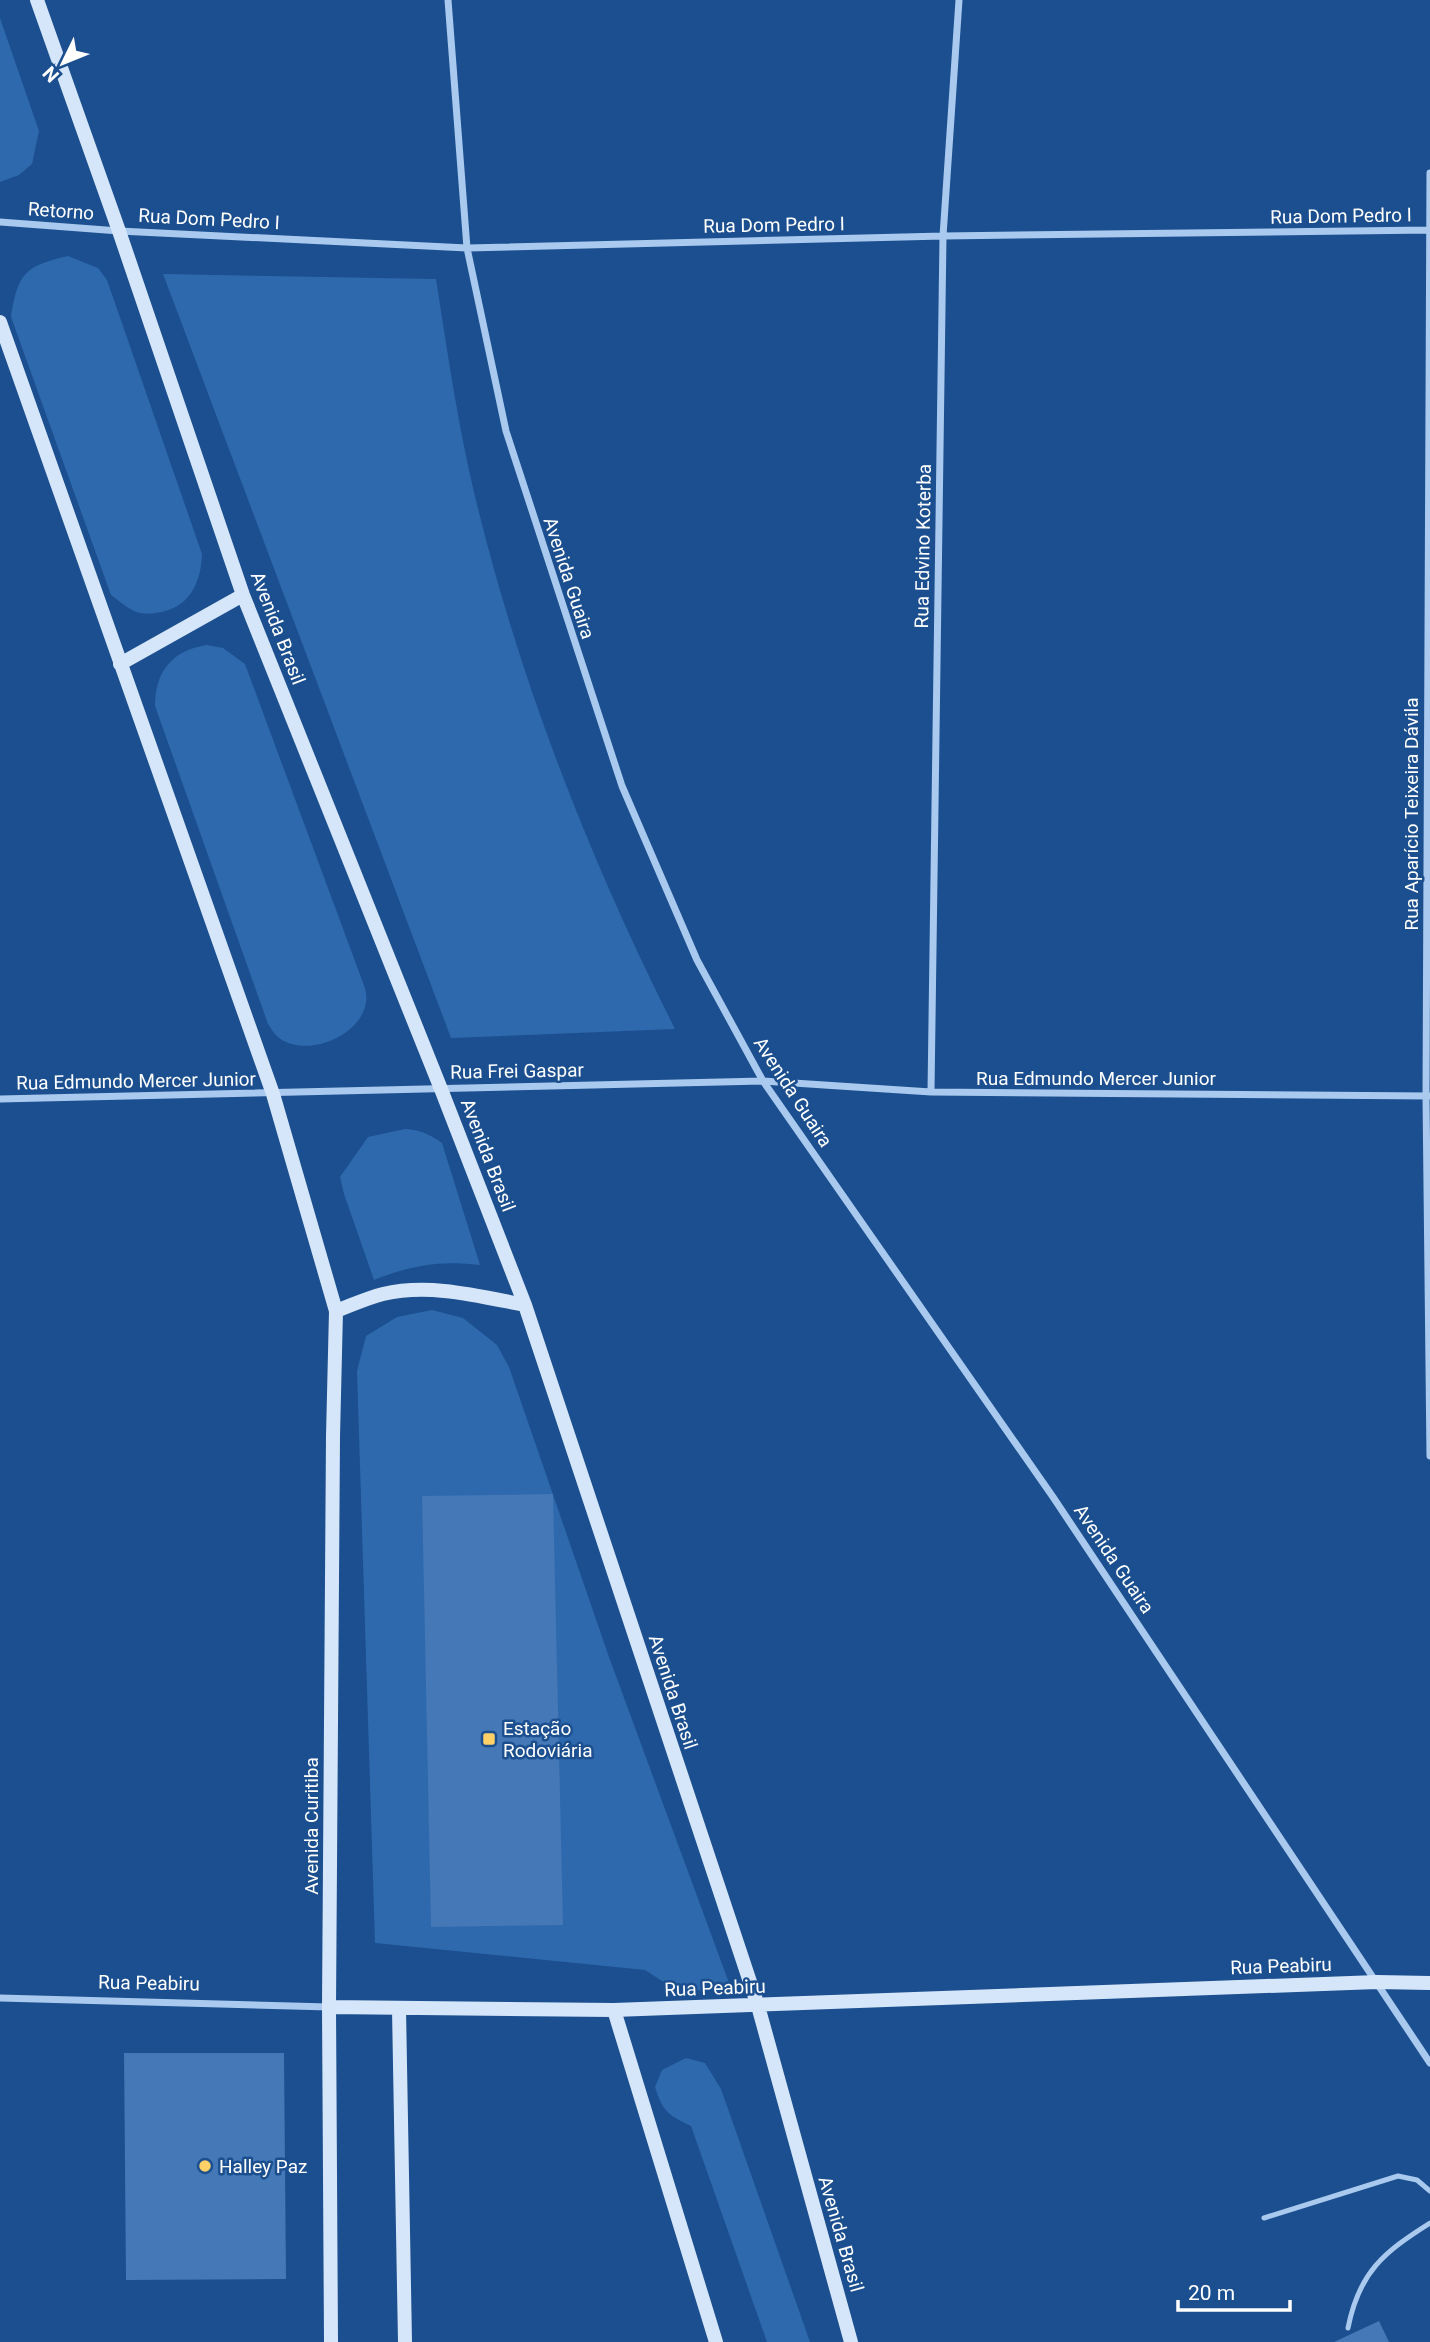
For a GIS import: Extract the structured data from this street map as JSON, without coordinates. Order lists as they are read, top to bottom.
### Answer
{
  "streets": {
    "main road": ["Avenida Brasil", "Avenida Curitiba", "Rua Peabiru"],
    "street": [
      "Retorno",
      "Rua Dom Pedro I",
      "Rua Edvino Koterba",
      "Avenida Guaira",
      "Rua Aparício Teixeira Dávila",
      "Rua Frei Gaspar",
      "Rua Edmundo Mercer Junior"
    ]
  },
  "crossings": [
    ["Retorno", "Rua Dom Pedro I"],
    ["Retorno", "Avenida Brasil"],
    ["Rua Dom Pedro I", "Rua Edvino Koterba"],
    ["Rua Dom Pedro I", "Avenida Guaira"],
    ["Rua Dom Pedro I", "Avenida Brasil"],
    ["Rua Dom Pedro I", "Rua Aparício Teixeira Dávila"],
    ["Rua Edvino Koterba", "Rua Edmundo Mercer Junior"],
    ["Avenida Guaira", "Rua Frei Gaspar"],
    ["Avenida Guaira", "Rua Edmundo Mercer Junior"],
    ["Avenida Guaira", "Rua Peabiru"],
    ["Avenida Brasil", "Rua Frei Gaspar"],
    ["Avenida Brasil", "Rua Peabiru"],
    ["Rua Aparício Teixeira Dávila", "Rua Edmundo Mercer Junior"],
    ["Rua Frei Gaspar", "Rua Edmundo Mercer Junior"],
    ["Avenida Curitiba", "Rua Peabiru"]
  ],
  "places": {
    "transit": ["Estação Rodoviária"],
    "other": ["Halley Paz"]
  },
  "scale_bar": "20 m",
  "north": "bottom left"
}
